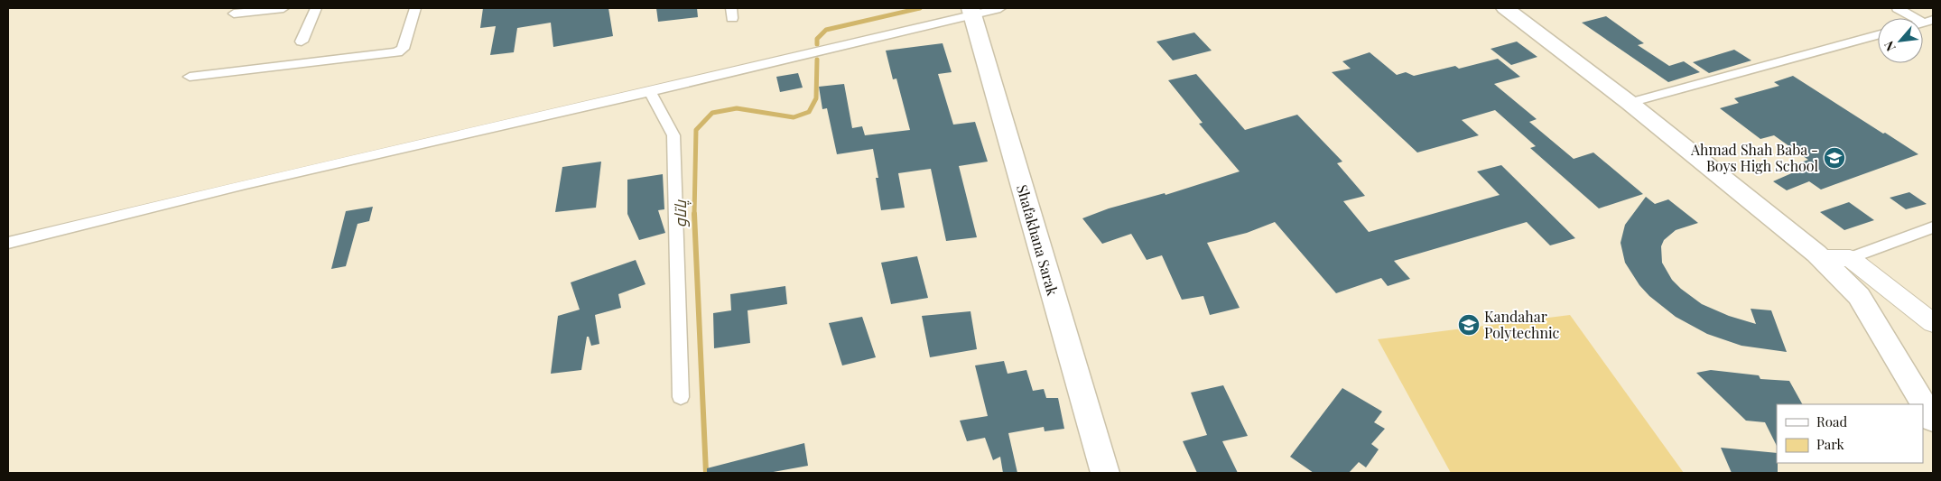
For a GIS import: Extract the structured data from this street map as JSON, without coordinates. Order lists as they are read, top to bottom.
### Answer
{
  "streets": {
    "main road": ["Shafakhana Sarak"]
  },
  "water": ["پاتاو"],
  "places": {
    "school or university": ["Ahmad Shah Baba - Boys High School", "Kandahar Polytechnic"]
  },
  "legend": ["Road", "Park"],
  "north": "bottom left"
}
